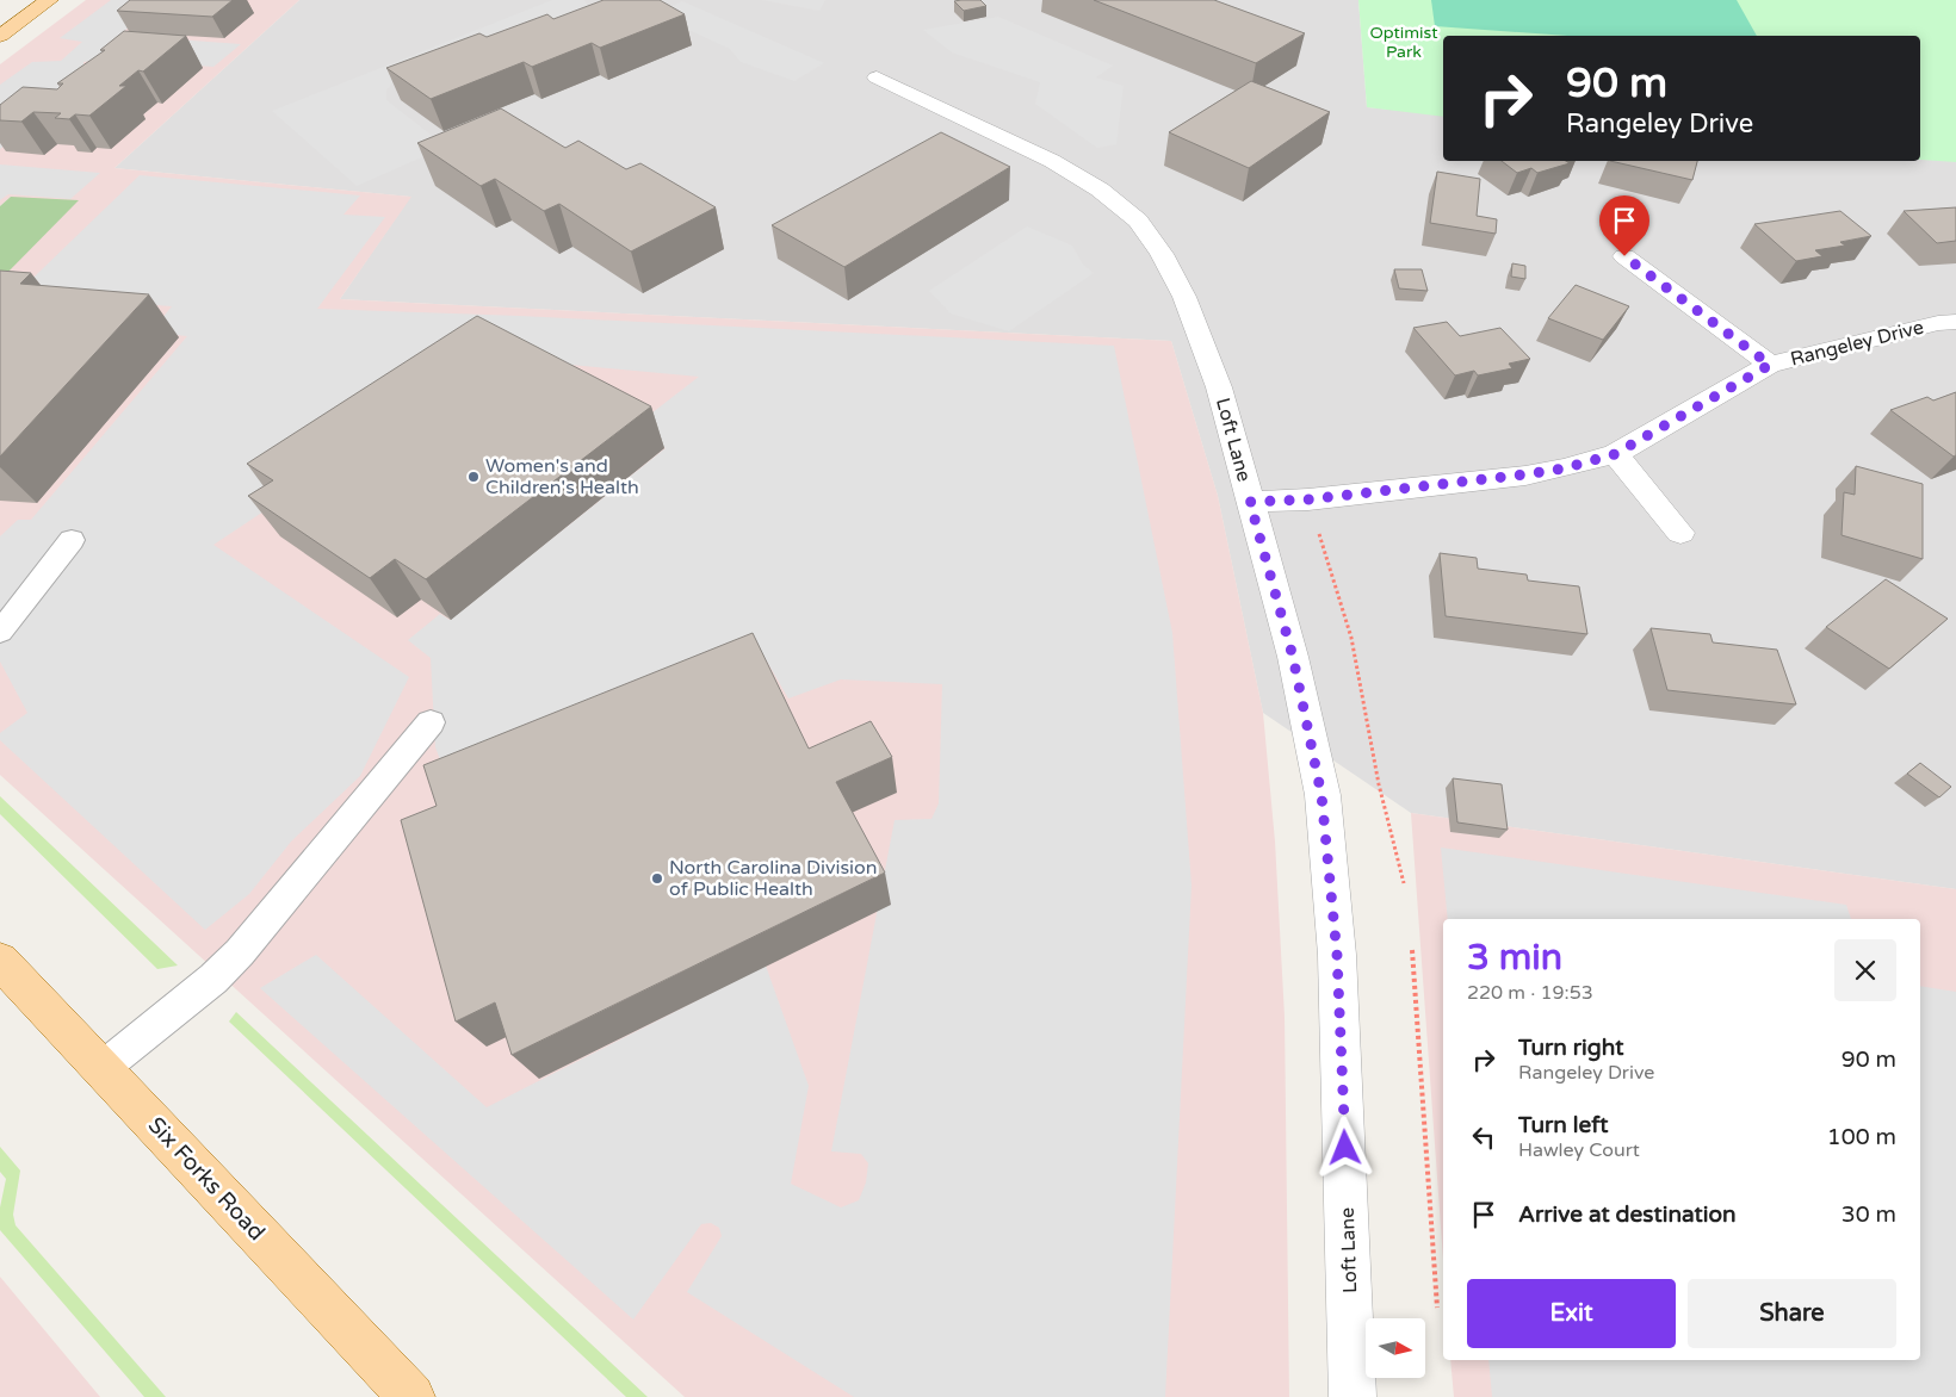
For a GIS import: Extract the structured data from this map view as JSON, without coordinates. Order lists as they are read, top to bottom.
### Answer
{
  "streets": {
    "main road": ["Six Forks Road"],
    "street": ["Rangeley Drive", "Loft Lane"]
  },
  "crossings": [
    ["Rangeley Drive", "Loft Lane"]
  ],
  "parks": ["Optimist Park"],
  "places": ["Women's and Children's Health", "North Carolina Division of Public Health"],
  "north": "right",
  "page": {
    "turn": ["90 m", "Rangeley Drive"],
    "heading": ["3 min", "220 m · 19:53"],
    "list": [
      {
        "name": "Turn right",
        "note": "Rangeley Drive",
        "value": "90 m"
      },
      {
        "name": "Turn left",
        "note": "Hawley Court",
        "value": "100 m"
      },
      {
        "name": "Arrive at destination",
        "value": "30 m"
      }
    ],
    "buttons": ["Exit", "Share"]
  }
}
